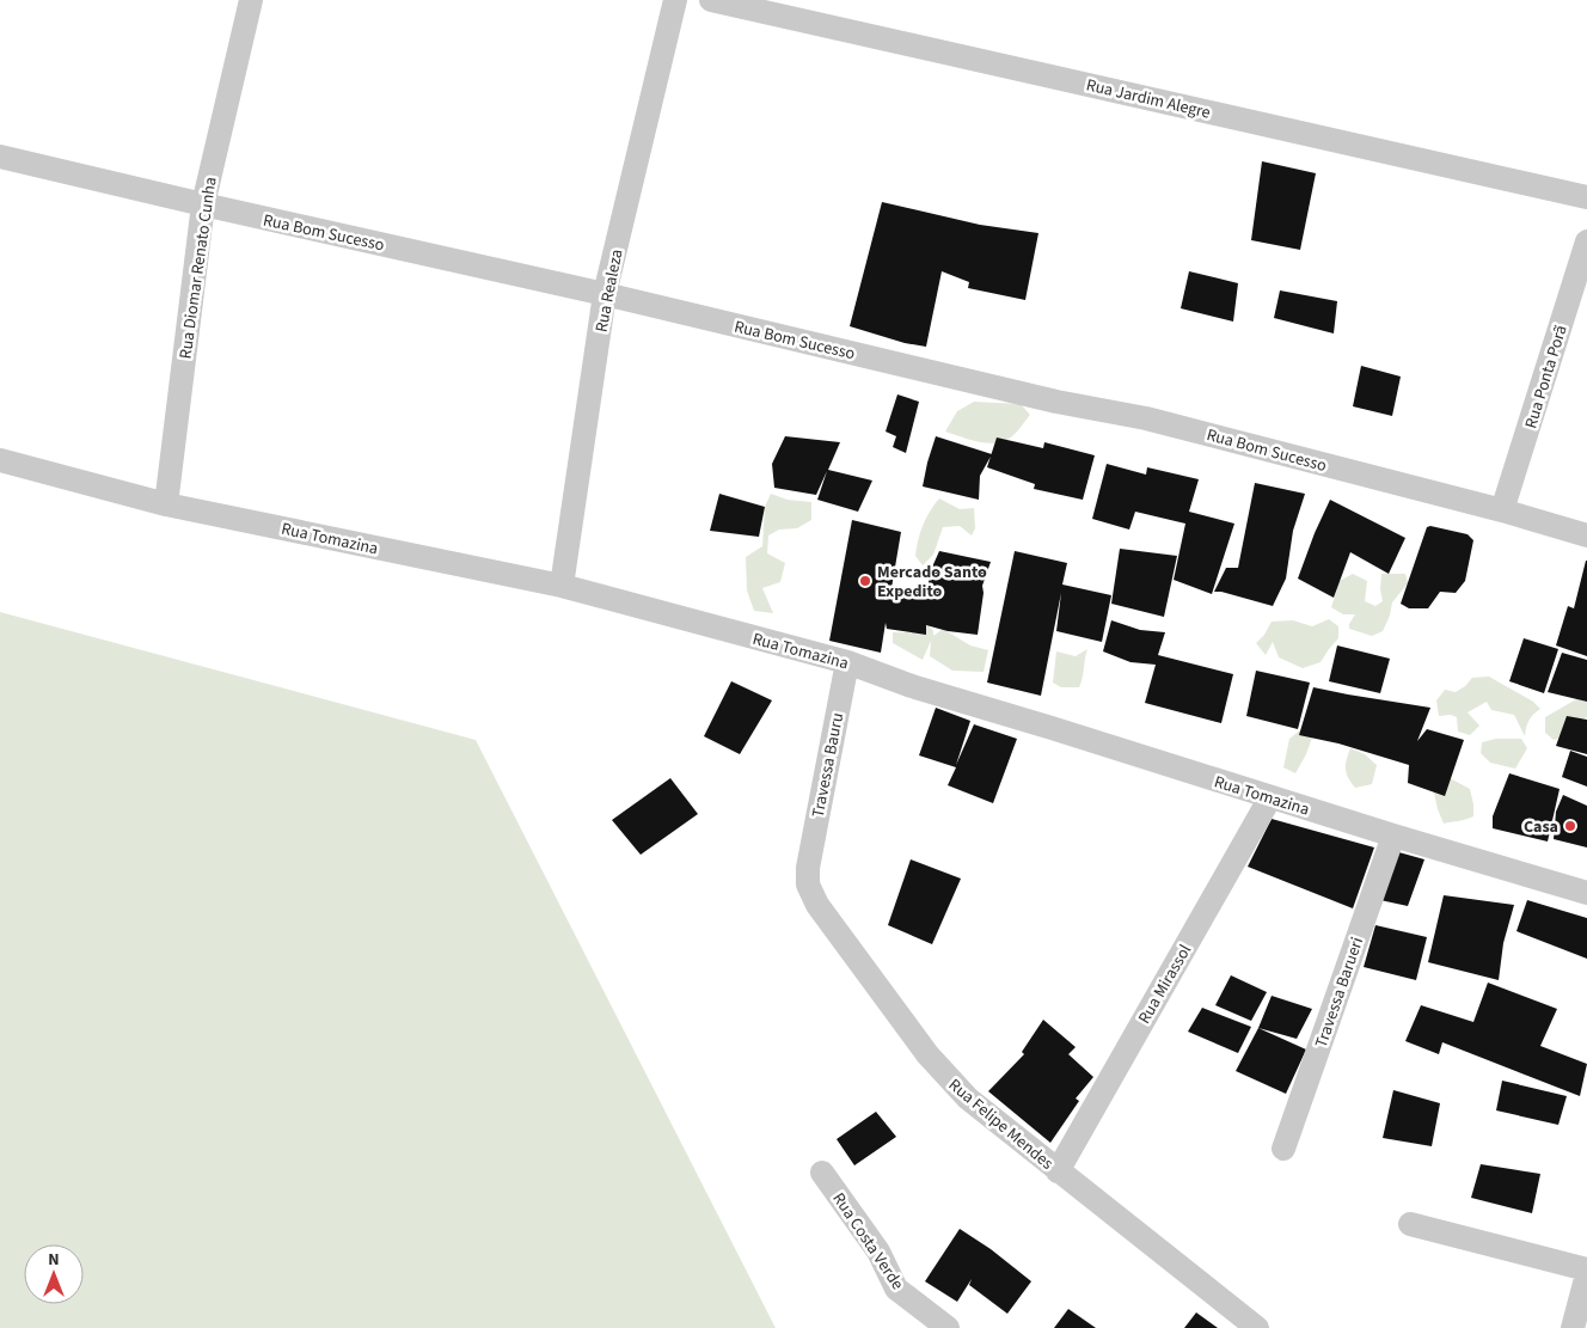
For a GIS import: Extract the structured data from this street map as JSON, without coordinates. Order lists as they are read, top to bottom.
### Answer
{
  "streets": {
    "street": [
      "Rua Jardim Alegre",
      "Rua Bom Sucesso",
      "Rua Diomar Renato Cunha",
      "Rua Realeza",
      "Rua Ponta Porã",
      "Rua Tomazina",
      "Travessa Bauru",
      "Rua Mirassol",
      "Travessa Barueri",
      "Rua Felipe Mendes",
      "Rua Costa Verde"
    ]
  },
  "crossings": [
    ["Rua Bom Sucesso", "Rua Diomar Renato Cunha"],
    ["Rua Bom Sucesso", "Rua Realeza"],
    ["Rua Bom Sucesso", "Rua Ponta Porã"],
    ["Rua Diomar Renato Cunha", "Rua Tomazina"],
    ["Rua Realeza", "Rua Tomazina"],
    ["Rua Tomazina", "Travessa Bauru"],
    ["Rua Tomazina", "Rua Mirassol"],
    ["Rua Tomazina", "Travessa Barueri"],
    ["Travessa Bauru", "Rua Felipe Mendes"],
    ["Rua Mirassol", "Rua Felipe Mendes"]
  ],
  "places": ["Mercado Santo Expedito", "Casa"],
  "north": "top"
}
